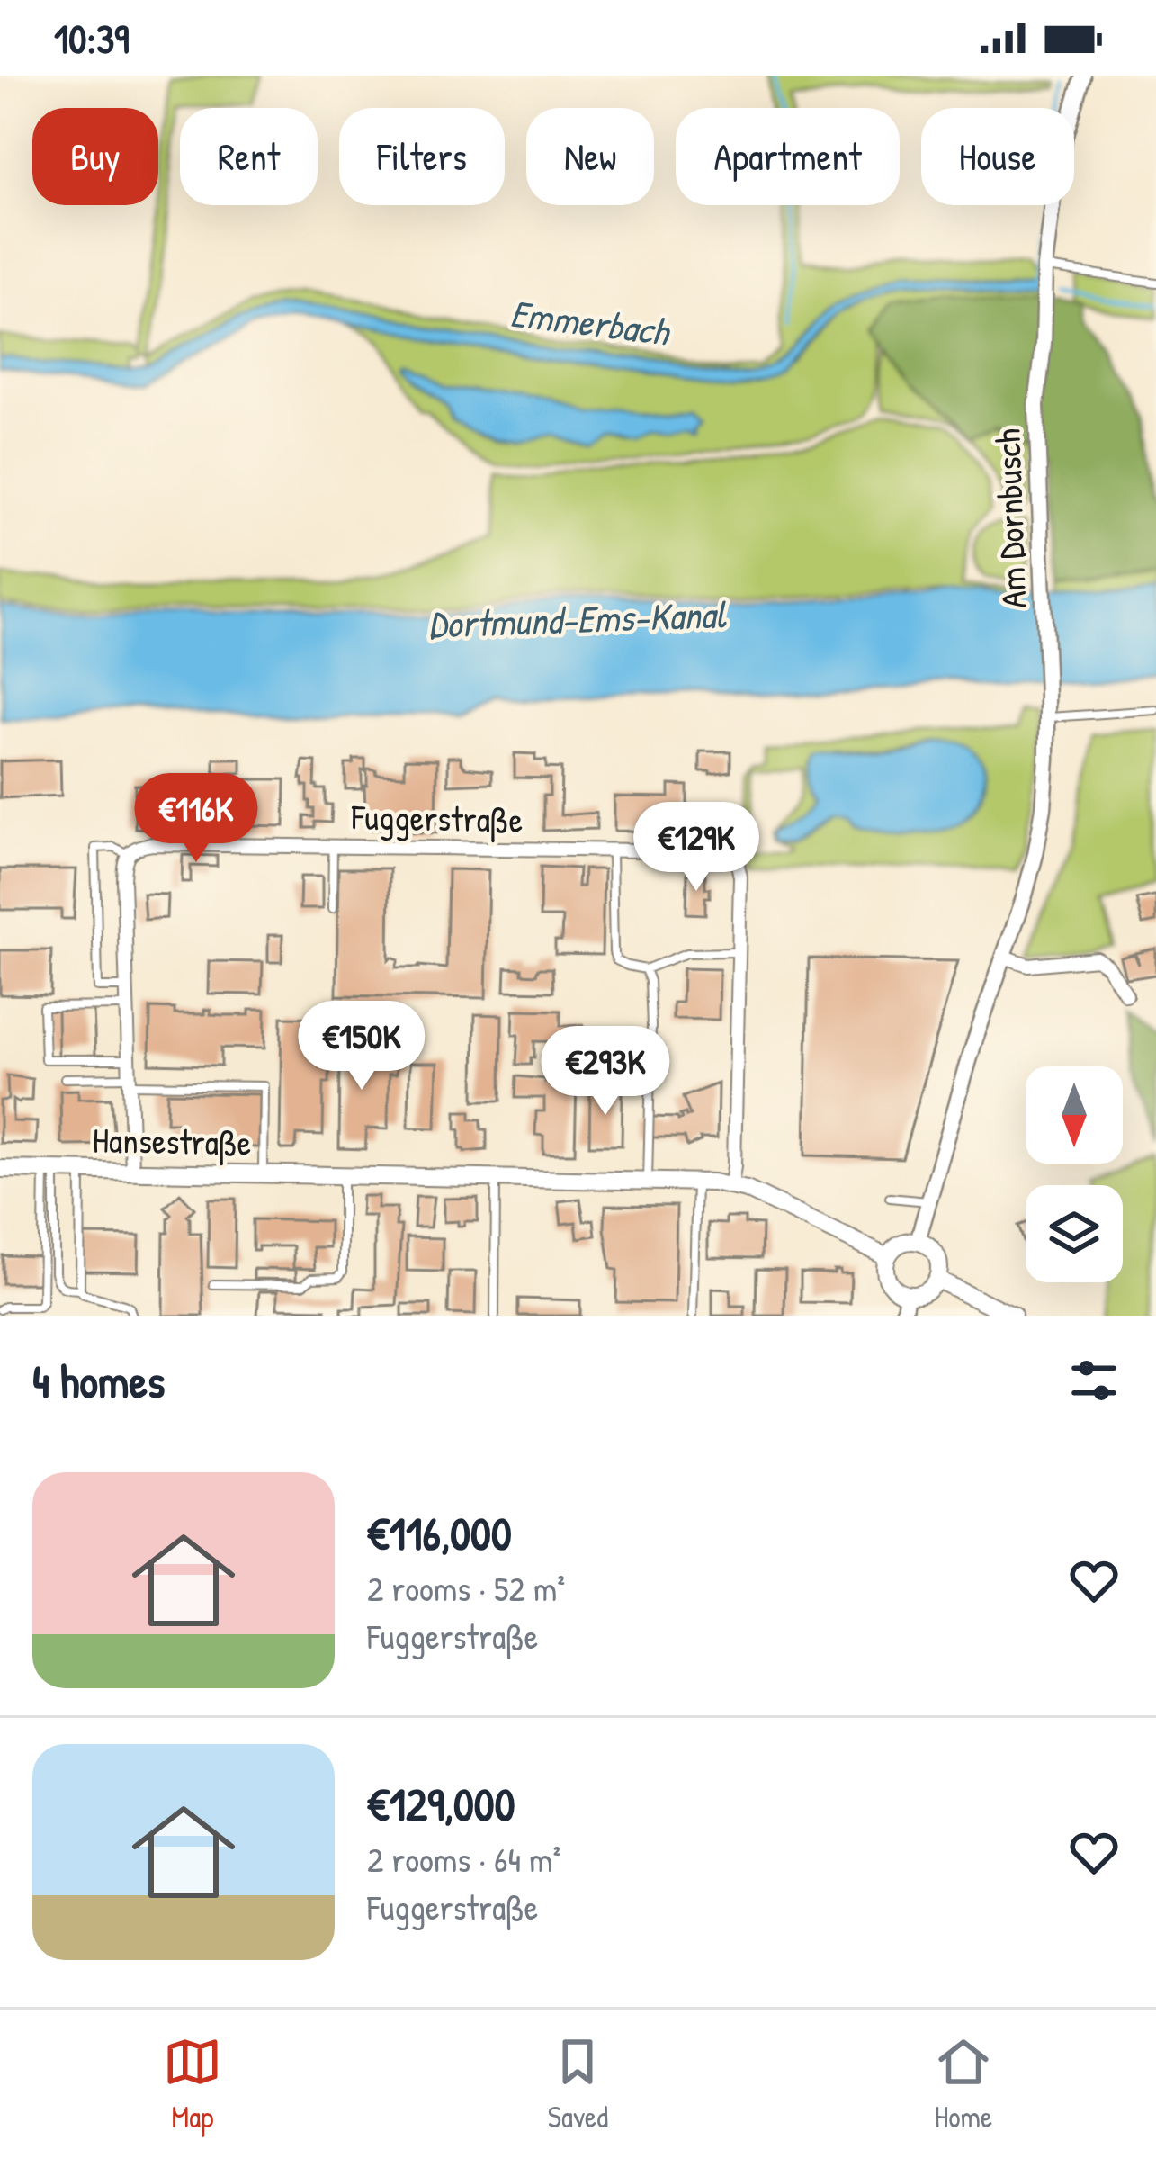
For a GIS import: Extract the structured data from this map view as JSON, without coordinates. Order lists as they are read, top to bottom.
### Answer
{
  "streets": {
    "main road": ["Hansestraße"],
    "street": ["Am Dornbusch", "Fuggerstraße"]
  },
  "crossings": [
    ["Am Dornbusch", "Hansestraße"],
    ["Fuggerstraße", "Hansestraße"]
  ],
  "water": ["Emmerbach", "Dortmund-Ems-Kanal"],
  "north": "bottom",
  "page": {
    "status": "10:39",
    "chip": [
      "Buy",
      "Rent",
      "Filters",
      "New",
      "Apartment",
      "House"
    ],
    "price": [
      "€116K",
      "€129K",
      "€150K",
      "€293K"
    ],
    "heading": "4 homes",
    "list": [
      {
        "name": "€116,000",
        "note": "2 rooms · 52 m² · Fuggerstraße"
      },
      {
        "name": "€129,000",
        "note": "2 rooms · 64 m² · Fuggerstraße"
      }
    ],
    "tabs": ["Map", "Saved", "Home"]
  }
}
